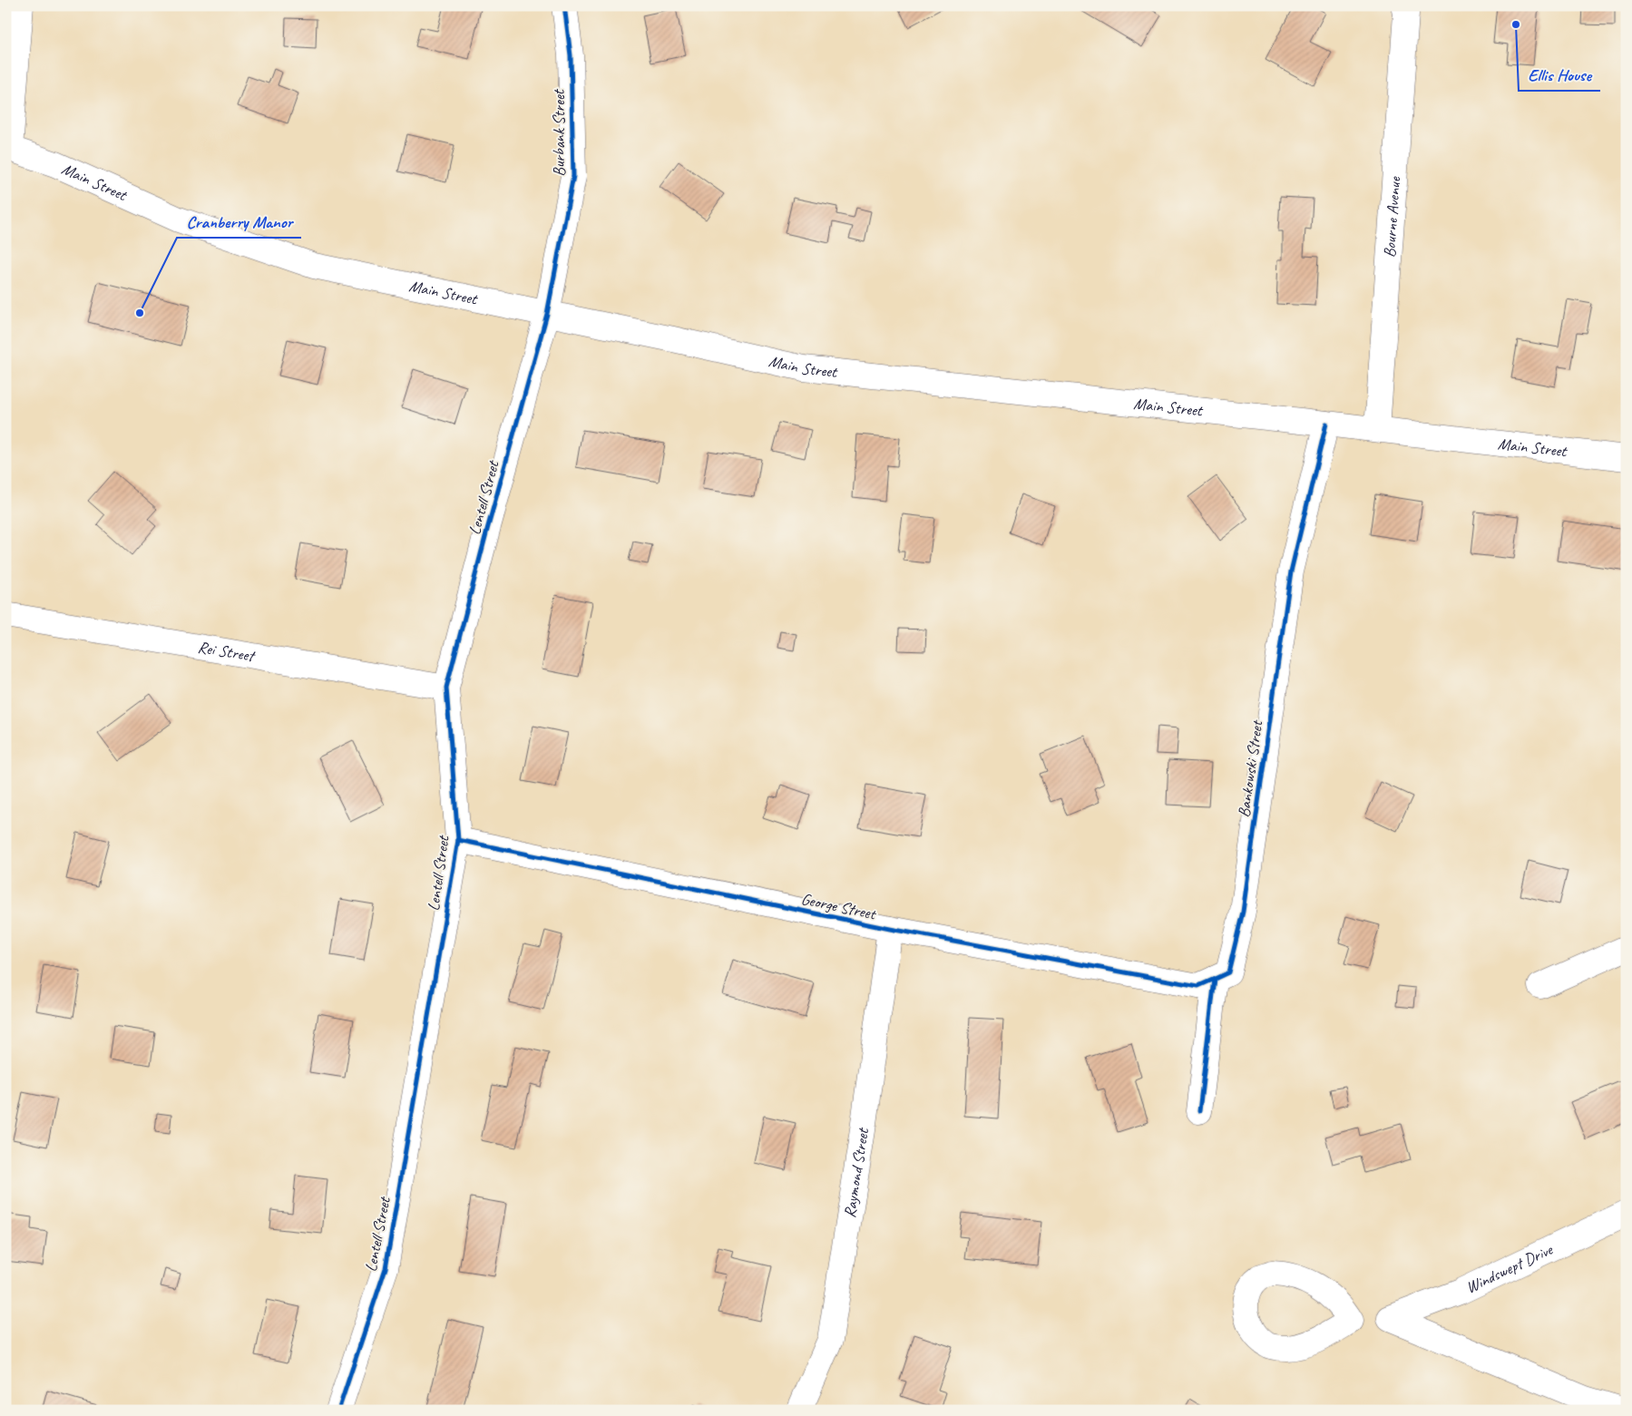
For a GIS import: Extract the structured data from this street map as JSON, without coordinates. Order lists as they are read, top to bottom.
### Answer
{
  "streets": {
    "street": [
      "Burbank Street",
      "Main Street",
      "Bourne Avenue",
      "Lentell Street",
      "Rei Street",
      "Bankowski Street",
      "George Street",
      "Raymond Street",
      "Windswept Drive"
    ]
  },
  "crossings": [
    ["Burbank Street", "Main Street"],
    ["Burbank Street", "Lentell Street"],
    ["Main Street", "Bourne Avenue"],
    ["Main Street", "Lentell Street"],
    ["Main Street", "Bankowski Street"],
    ["Lentell Street", "Rei Street"],
    ["Lentell Street", "George Street"],
    ["Bankowski Street", "George Street"],
    ["George Street", "Raymond Street"]
  ],
  "places": ["Ellis House", "Cranberry Manor"]
}
